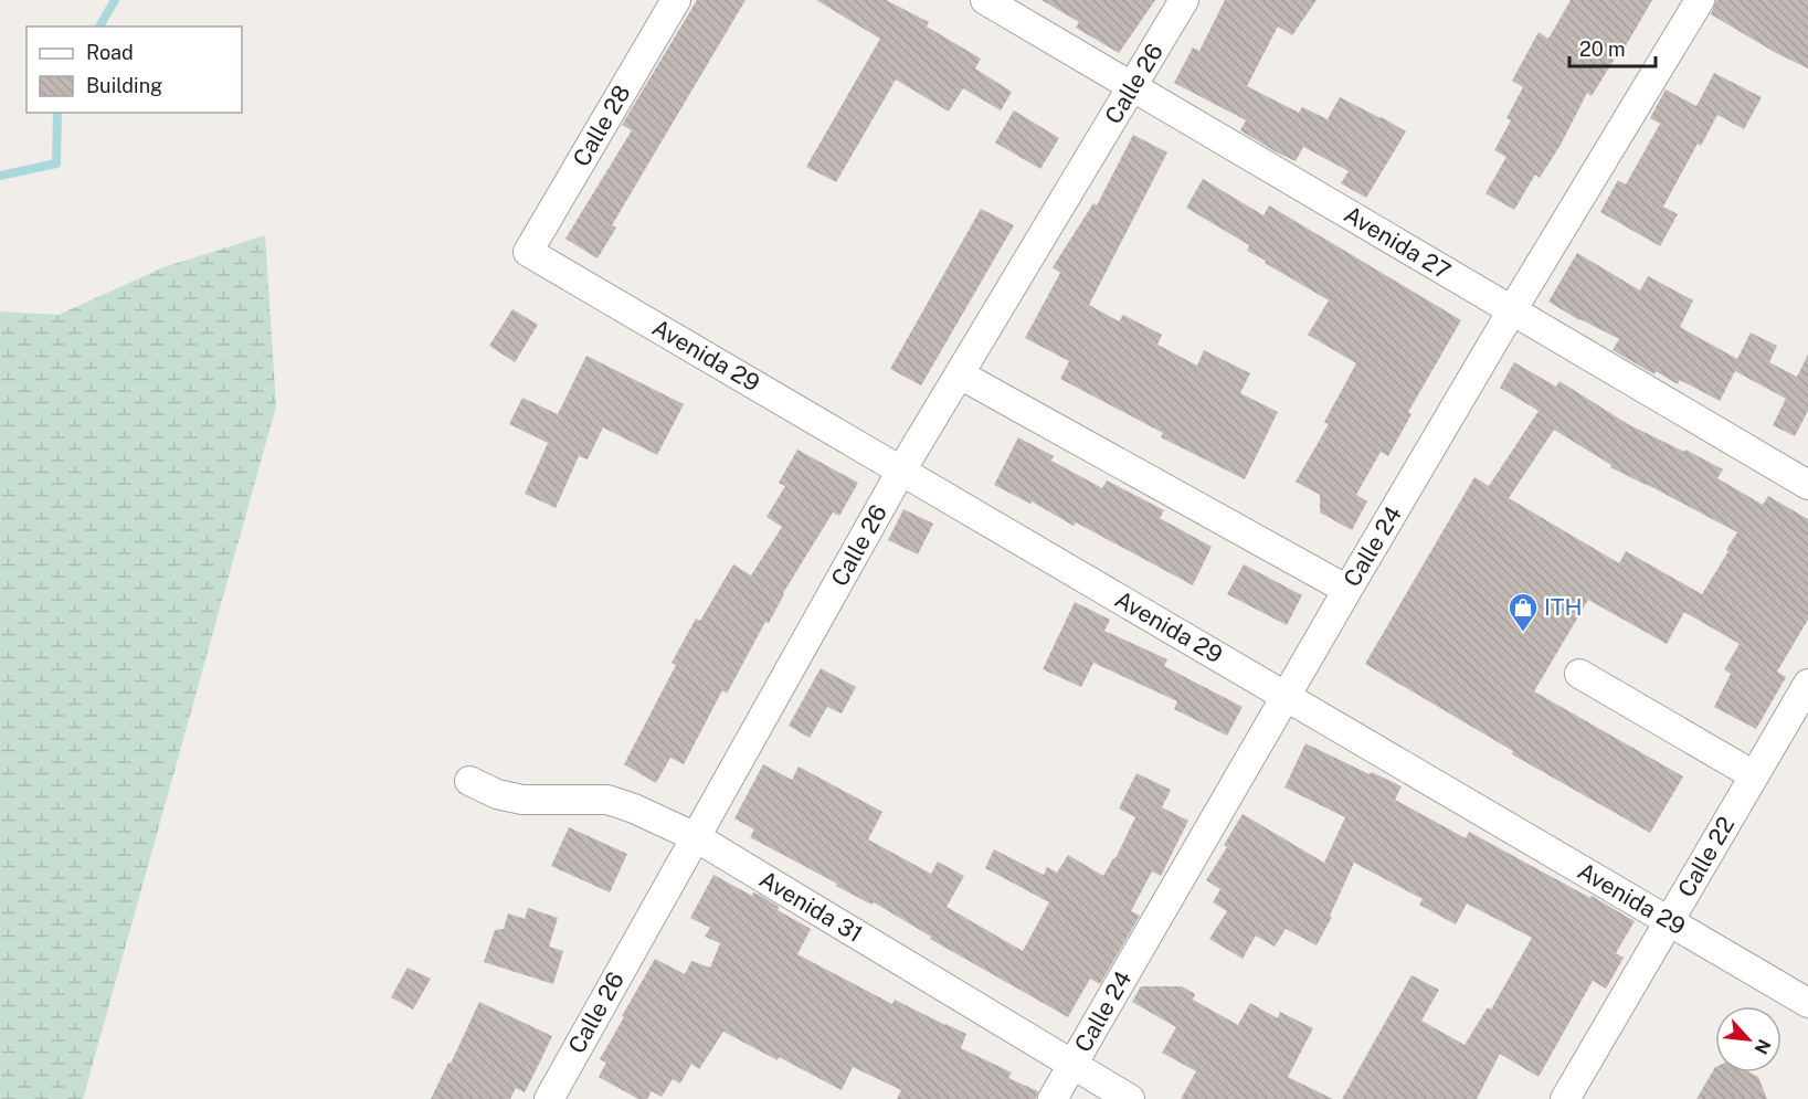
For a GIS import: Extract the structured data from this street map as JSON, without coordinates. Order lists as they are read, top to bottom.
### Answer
{
  "streets": {
    "street": [
      "Calle 26",
      "Calle 28",
      "Avenida 27",
      "Avenida 29",
      "Calle 24",
      "Calle 22",
      "Avenida 31"
    ]
  },
  "crossings": [
    ["Calle 26", "Avenida 27"],
    ["Calle 26", "Avenida 29"],
    ["Calle 26", "Avenida 31"],
    ["Calle 28", "Avenida 29"],
    ["Avenida 27", "Calle 24"],
    ["Avenida 29", "Calle 24"],
    ["Avenida 29", "Calle 22"],
    ["Calle 24", "Avenida 31"]
  ],
  "places": {
    "shop": ["ITH"]
  },
  "legend": ["Road", "Building"],
  "scale_bar": "20 m",
  "north": "bottom right"
}
